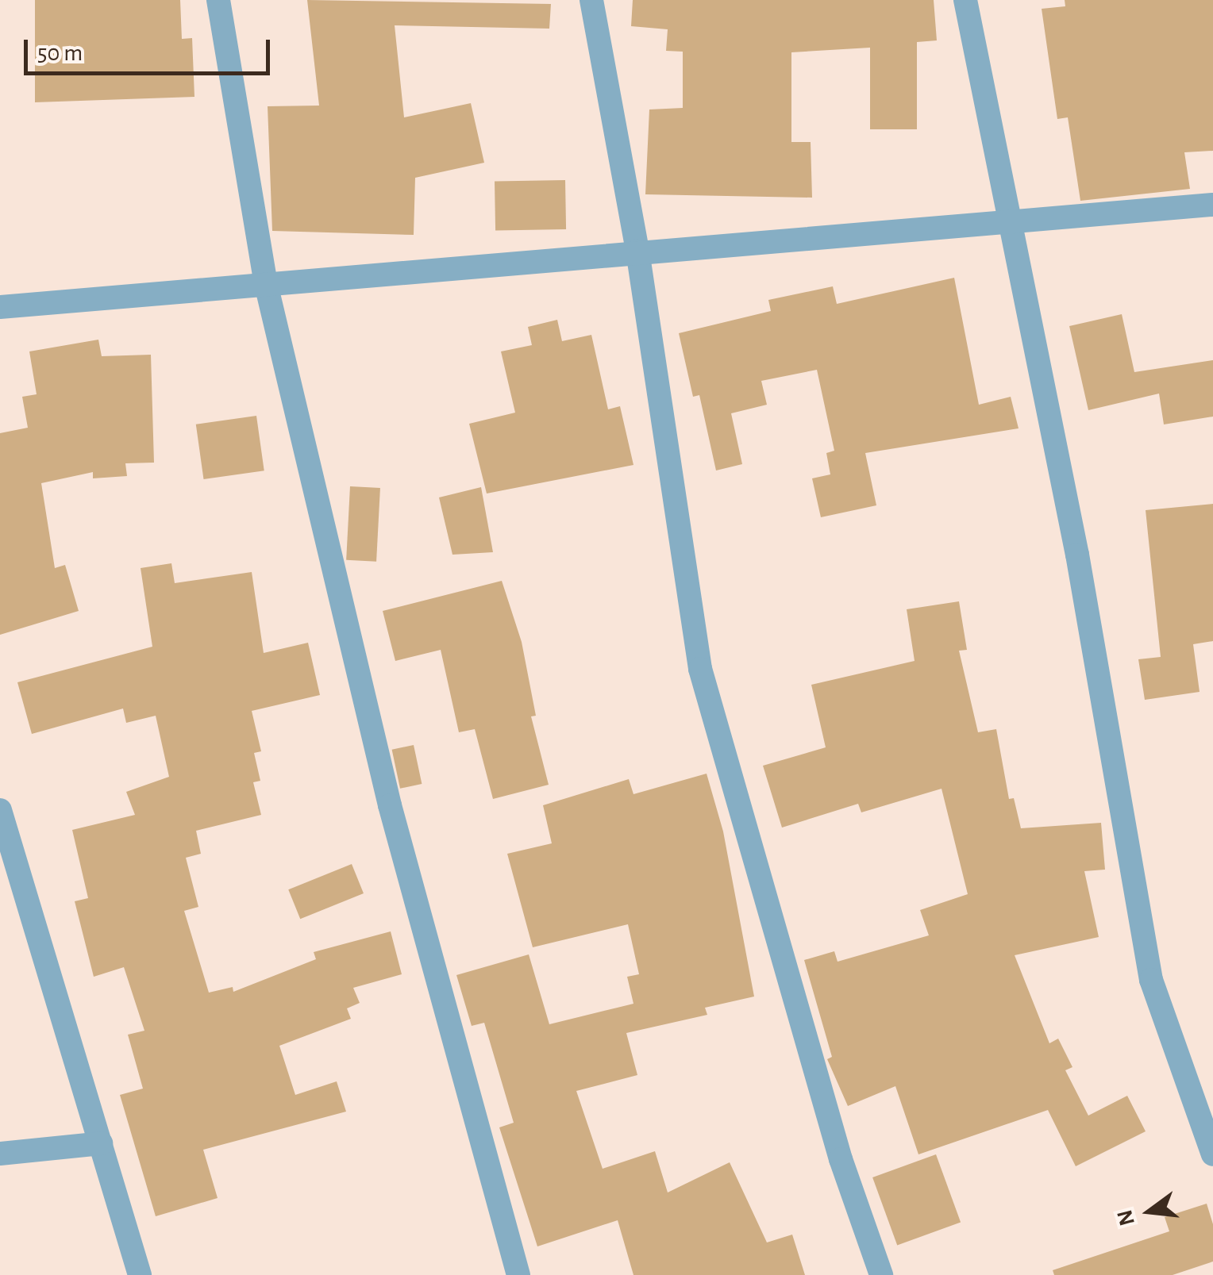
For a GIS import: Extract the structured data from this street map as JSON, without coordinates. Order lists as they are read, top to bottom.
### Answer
{
  "scale_bar": "50 m",
  "north": "left"
}
